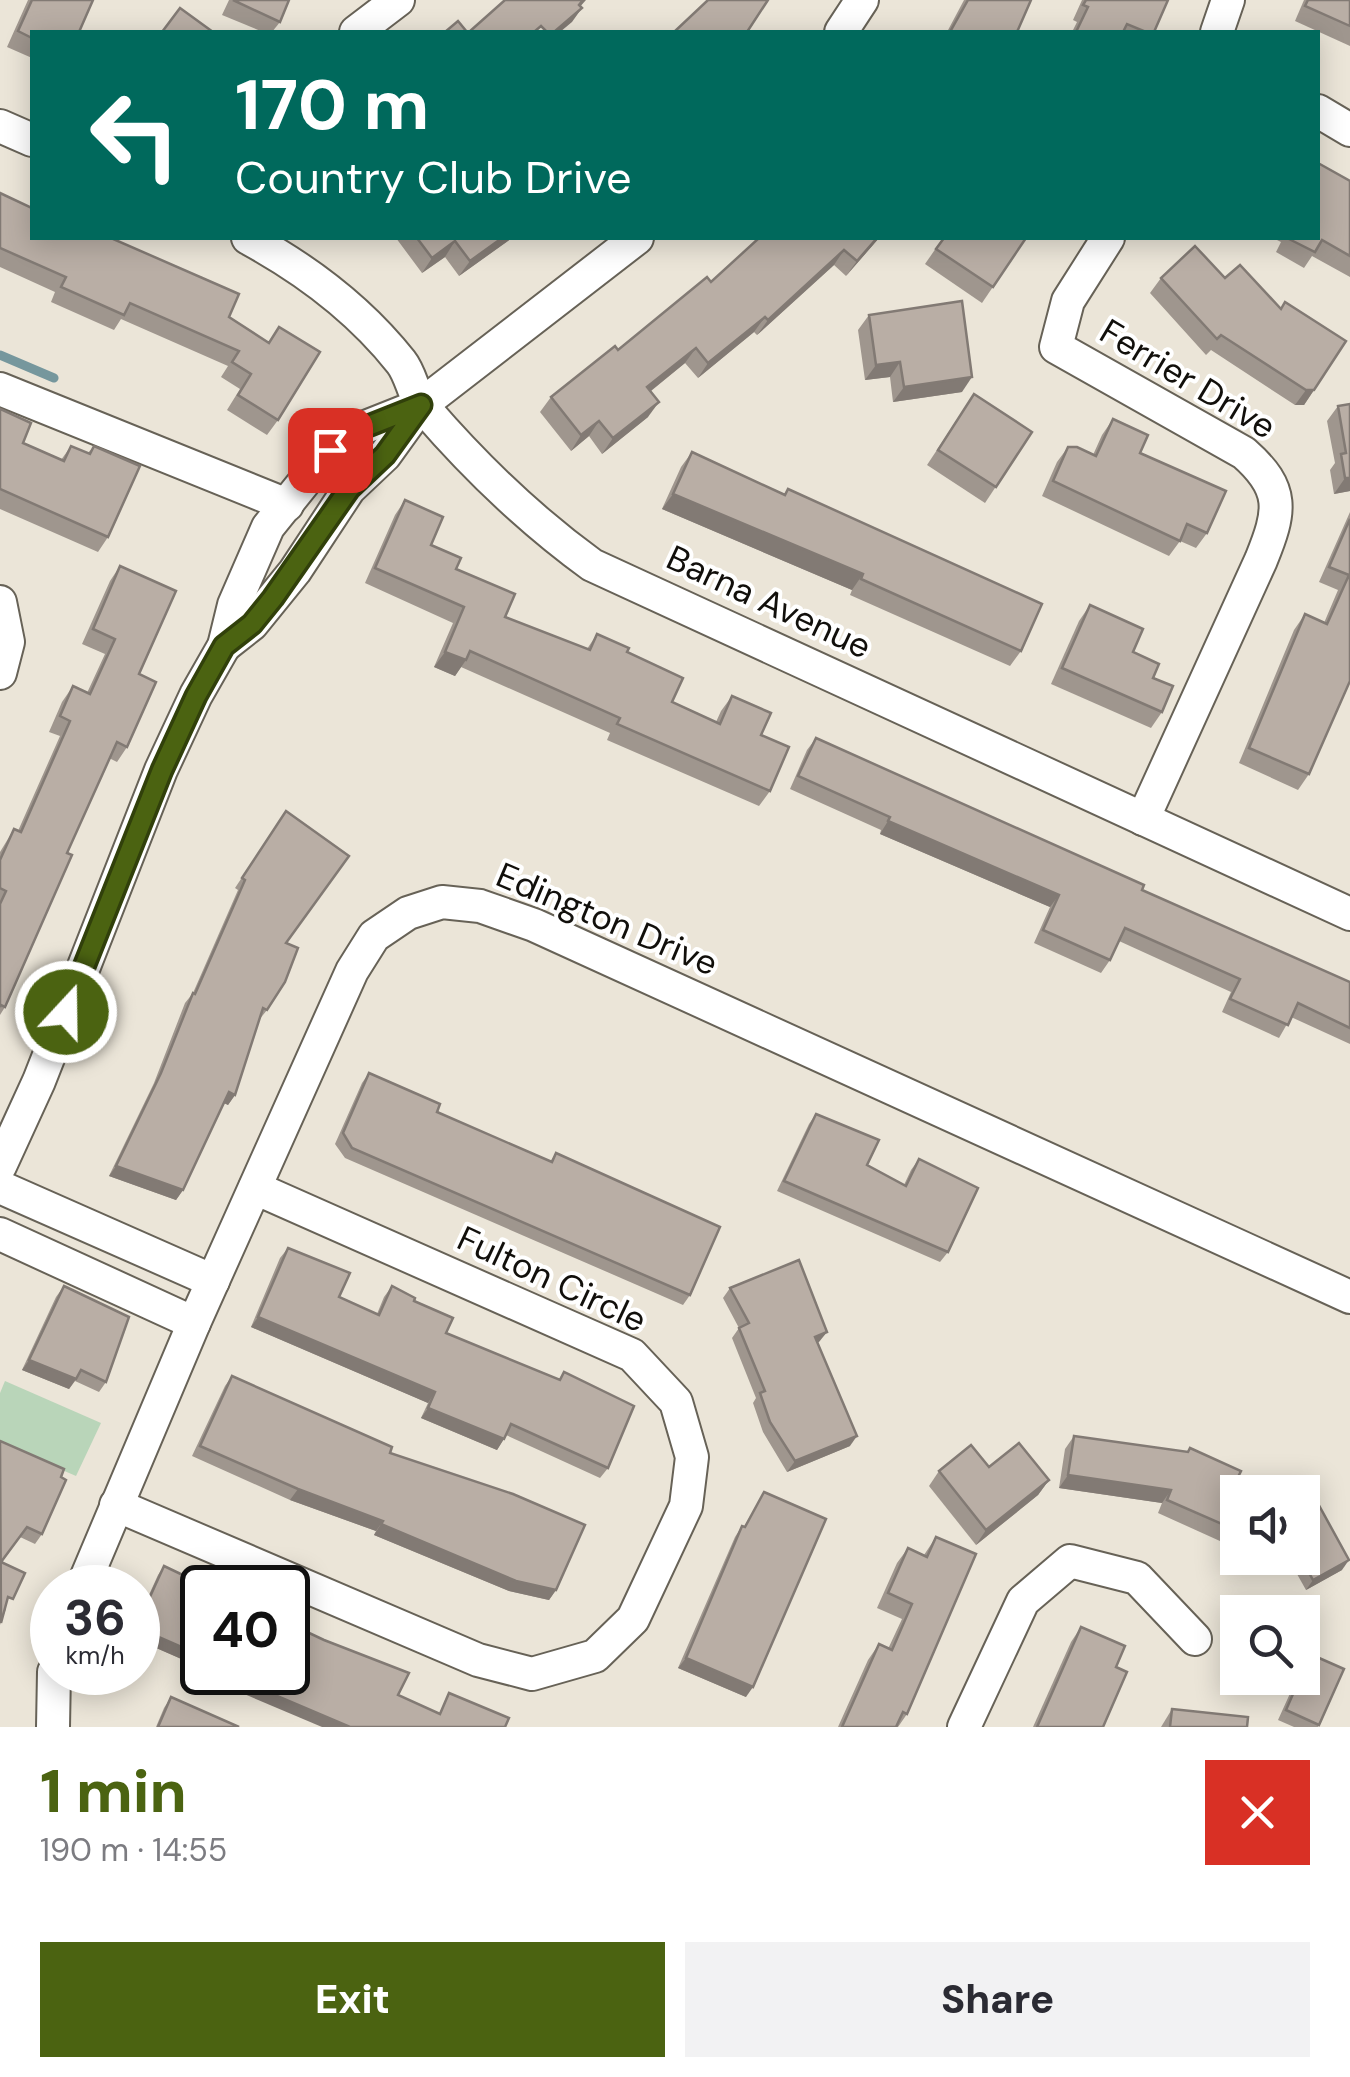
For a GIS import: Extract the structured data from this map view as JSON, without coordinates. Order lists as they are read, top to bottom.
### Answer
{
  "streets": {
    "street": [
      "Ferrier Drive",
      "Barna Avenue",
      "Edington Drive",
      "Fulton Circle"
    ]
  },
  "crossings": [
    ["Ferrier Drive", "Barna Avenue"],
    ["Edington Drive", "Fulton Circle"]
  ],
  "page": {
    "turn": ["170 m", "Country Club Drive"],
    "speed": "36 km/h",
    "limit": "40",
    "heading": ["1 min", "190 m · 14:55"],
    "buttons": ["Exit", "Share"]
  }
}
